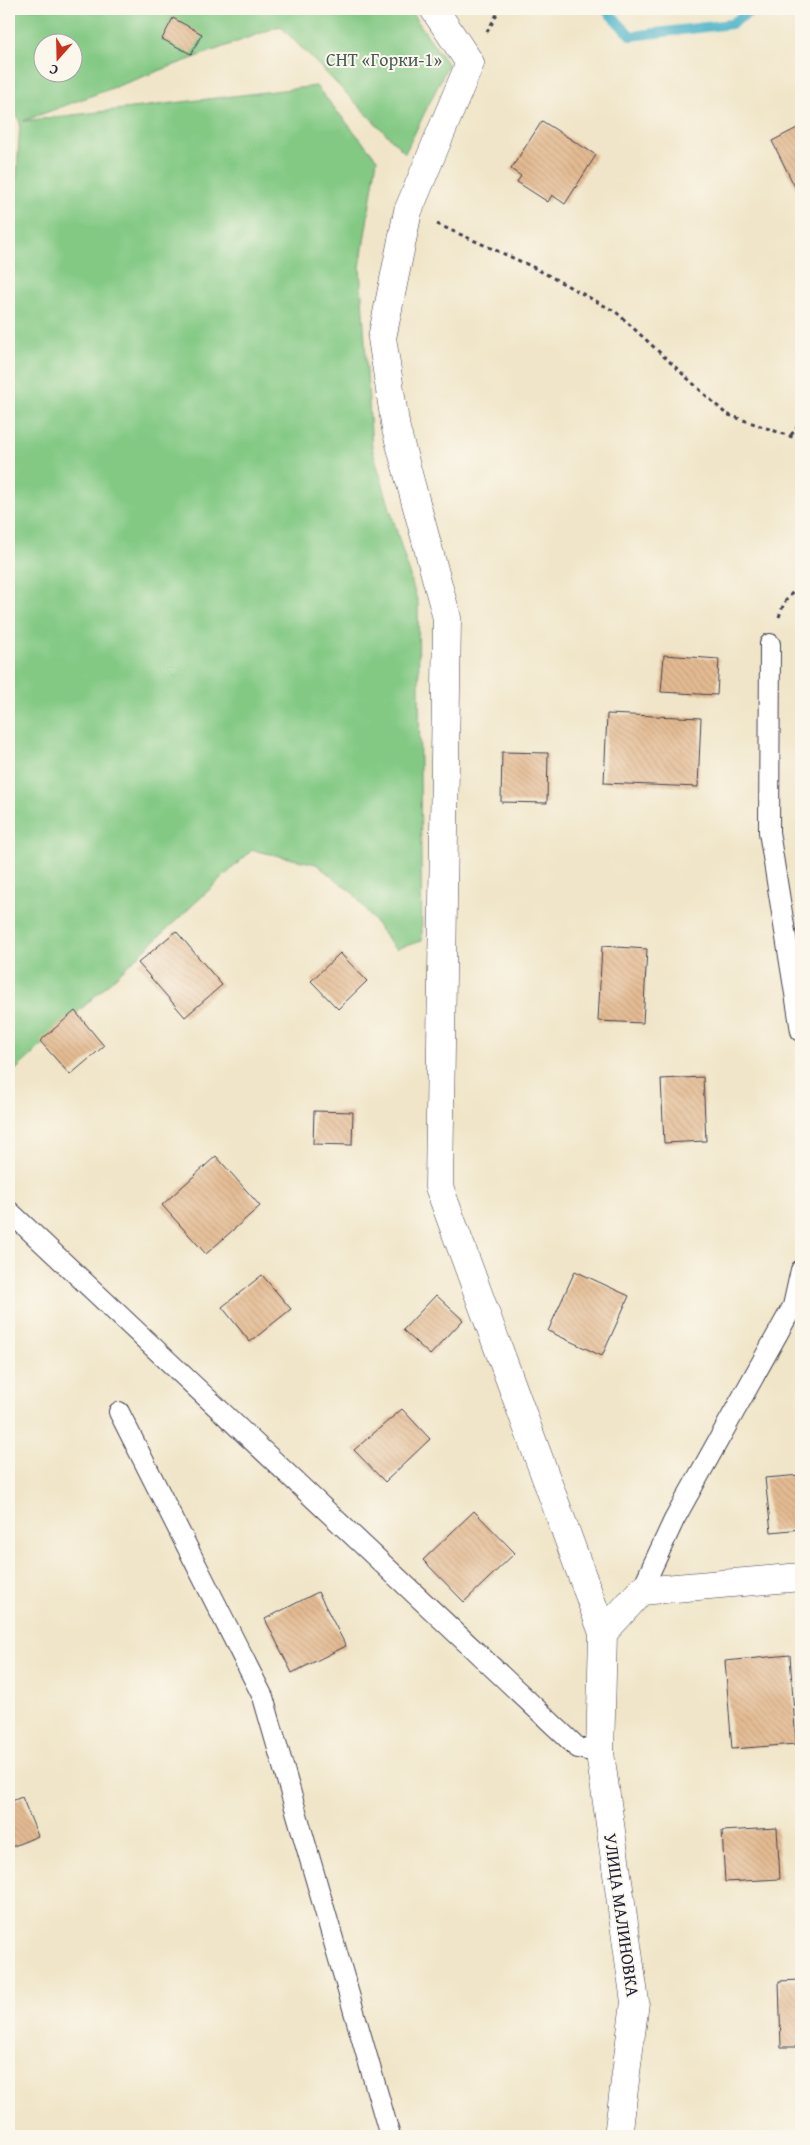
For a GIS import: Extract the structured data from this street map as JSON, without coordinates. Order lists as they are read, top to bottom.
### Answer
{
  "streets": {
    "street": ["УЛИЦА МАЛИНОВКА"]
  },
  "parks": ["СНТ «Горки-1»"],
  "north": "bottom"
}
